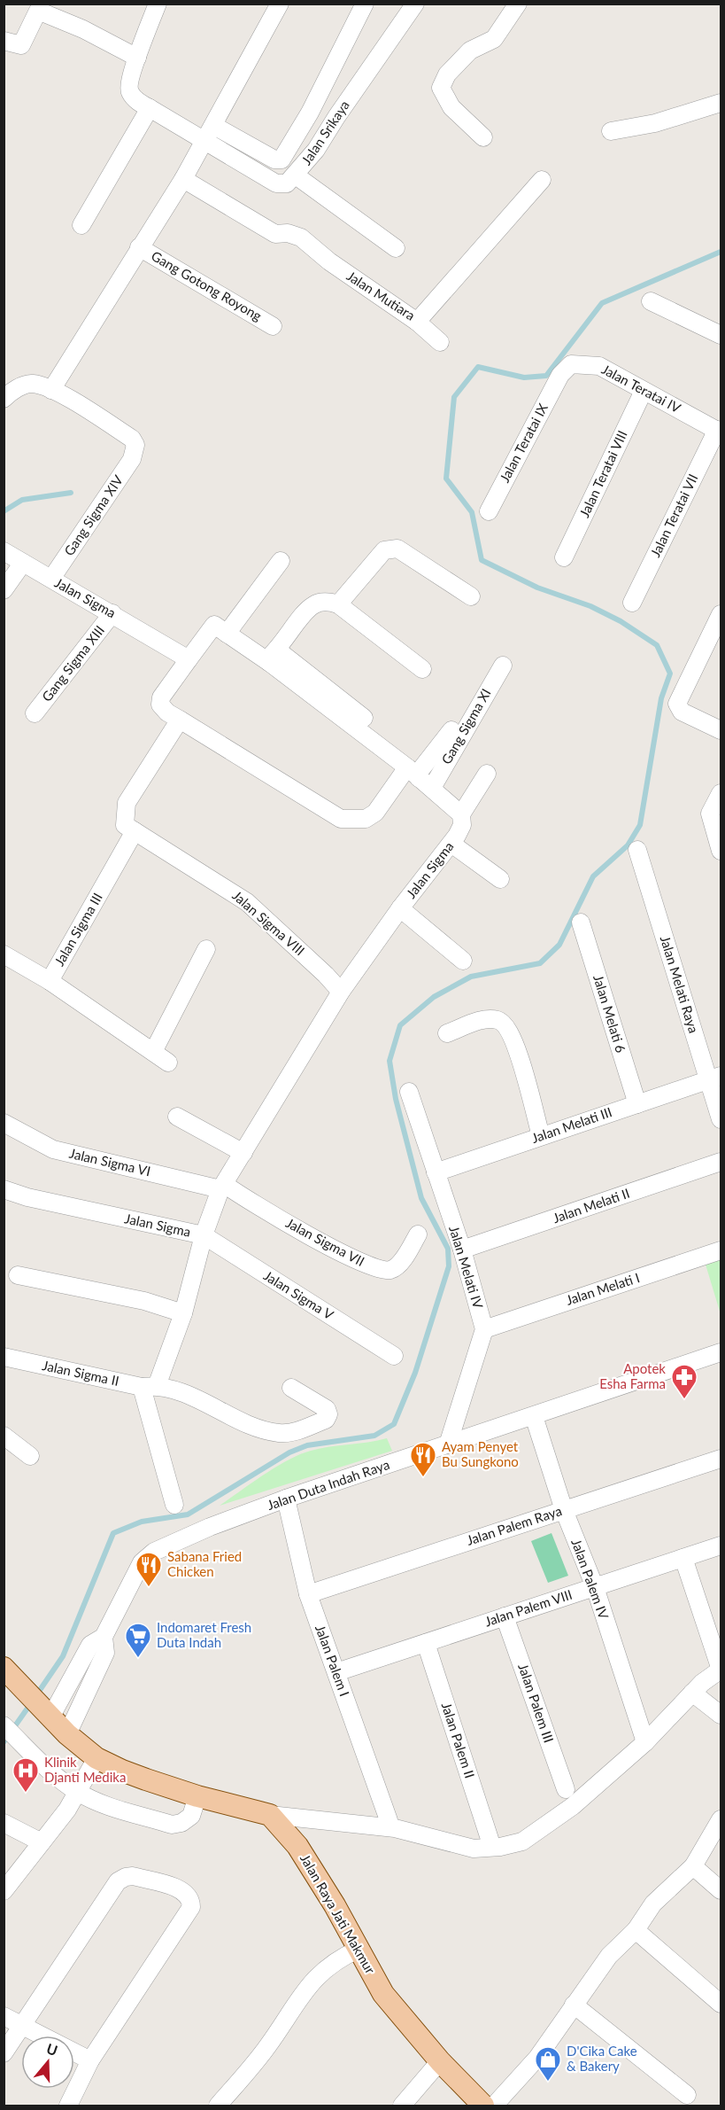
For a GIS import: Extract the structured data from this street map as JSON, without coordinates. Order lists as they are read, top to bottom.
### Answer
{
  "streets": {
    "main road": ["Jalan Raya Jati Makmur"],
    "street": [
      "Jalan Srikaya",
      "Gang Gotong Royong",
      "Jalan Mutiara",
      "Jalan Teratai IV",
      "Jalan Teratai IX",
      "Jalan Teratai VIII",
      "Gang Sigma XIV",
      "Jalan Teratai VII",
      "Jalan Sigma",
      "Gang Sigma XIII",
      "Gang Sigma XI",
      "Jalan Sigma VIII",
      "Jalan Sigma III",
      "Jalan Melati Raya",
      "Jalan Melati 6",
      "Jalan Melati III",
      "Jalan Sigma VI",
      "Jalan Melati II",
      "Jalan Sigma VII",
      "Jalan Melati IV",
      "Jalan Melati I",
      "Jalan Sigma V",
      "Jalan Sigma II",
      "Jalan Duta Indah Raya",
      "Jalan Palem Raya",
      "Jalan Palem IV",
      "Jalan Palem VIII",
      "Jalan Palem I",
      "Jalan Palem III",
      "Jalan Palem II"
    ]
  },
  "crossings": [
    ["Jalan Teratai IV", "Jalan Teratai IX"],
    ["Jalan Teratai IV", "Jalan Teratai VIII"],
    ["Jalan Teratai IV", "Jalan Teratai VII"],
    ["Gang Sigma XIV", "Jalan Sigma"],
    ["Jalan Sigma", "Gang Sigma XIII"],
    ["Jalan Sigma", "Jalan Sigma VIII"],
    ["Jalan Sigma", "Jalan Sigma VI"],
    ["Jalan Sigma", "Jalan Sigma VII"],
    ["Jalan Sigma", "Jalan Sigma V"],
    ["Jalan Sigma VIII", "Jalan Sigma III"],
    ["Jalan Melati Raya", "Jalan Melati III"],
    ["Jalan Melati 6", "Jalan Melati III"],
    ["Jalan Melati III", "Jalan Melati IV"],
    ["Jalan Sigma VI", "Jalan Sigma VII"],
    ["Jalan Melati II", "Jalan Melati IV"],
    ["Jalan Melati IV", "Jalan Melati I"],
    ["Jalan Duta Indah Raya", "Jalan Palem IV"],
    ["Jalan Duta Indah Raya", "Jalan Palem I"],
    ["Jalan Palem Raya", "Jalan Palem IV"],
    ["Jalan Palem Raya", "Jalan Palem I"],
    ["Jalan Palem IV", "Jalan Palem VIII"],
    ["Jalan Palem VIII", "Jalan Palem I"],
    ["Jalan Palem VIII", "Jalan Palem III"],
    ["Jalan Palem VIII", "Jalan Palem II"]
  ],
  "places": {
    "pharmacy": ["Apotek Esha Farma"],
    "restaurant": ["Ayam Penyet Bu Sungkono", "Sabana Fried Chicken"],
    "supermarket": ["Indomaret Fresh Duta Indah"],
    "hospital": ["Klinik Djanti Medika"],
    "shop": ["D'Cika Cake & Bakery"]
  },
  "north": "top"
}
